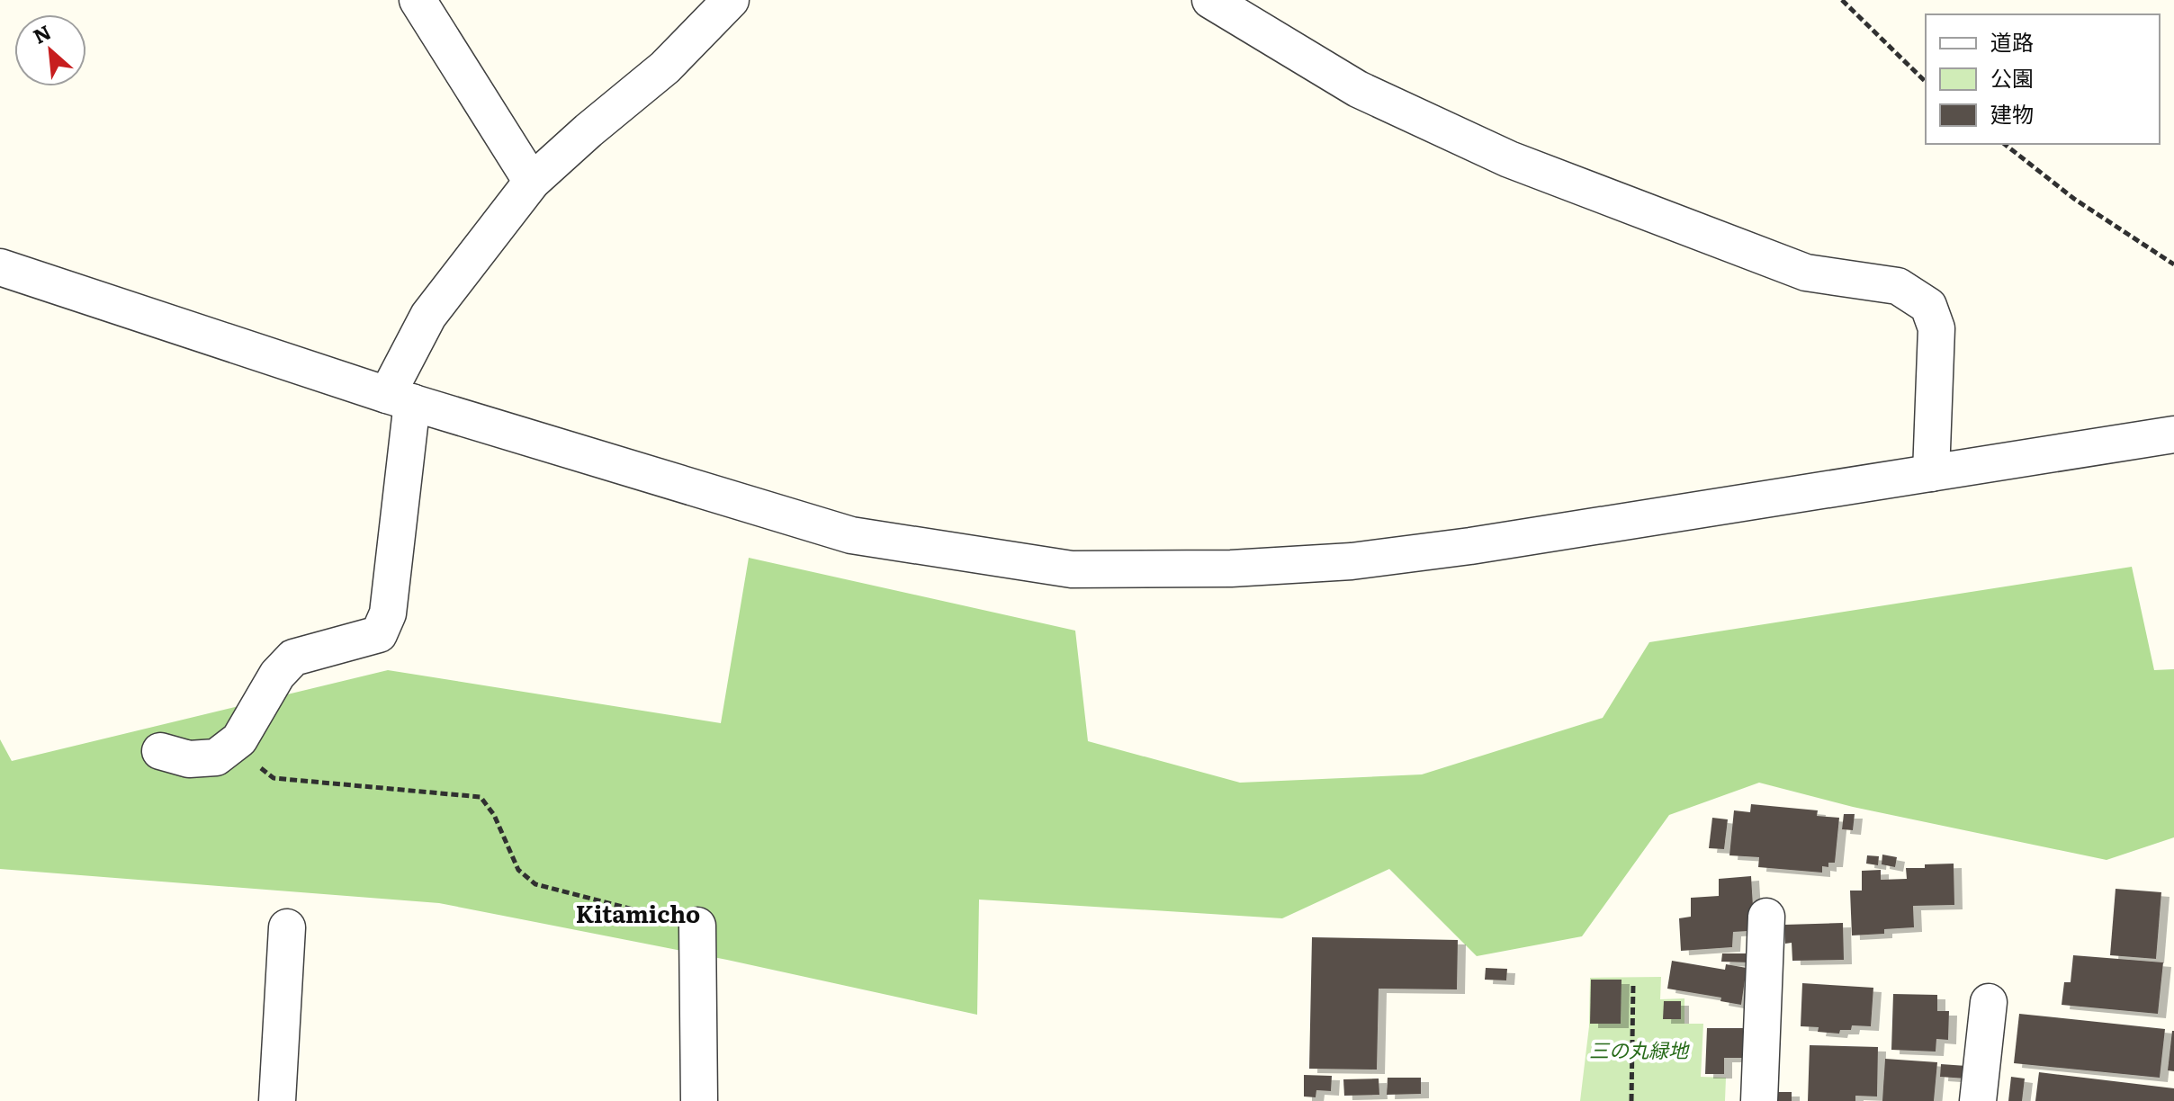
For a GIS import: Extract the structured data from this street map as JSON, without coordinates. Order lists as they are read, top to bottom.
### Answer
{
  "districts": ["Kitamicho"],
  "parks": ["三の丸緑地"],
  "legend": ["道路", "公園", "建物"],
  "north": "top left"
}
